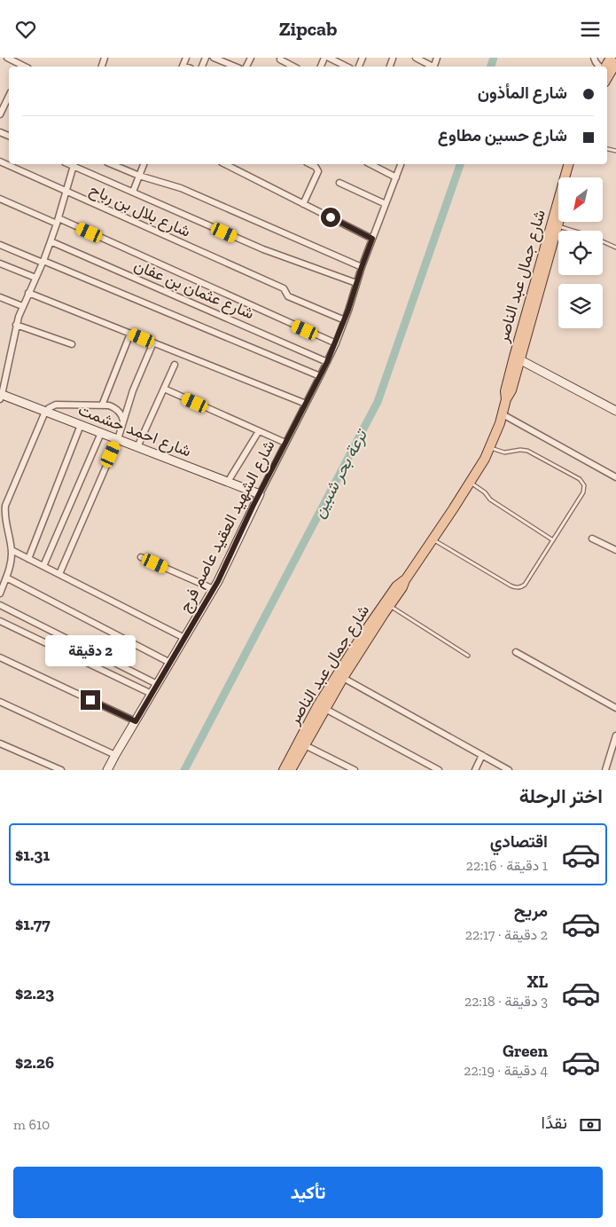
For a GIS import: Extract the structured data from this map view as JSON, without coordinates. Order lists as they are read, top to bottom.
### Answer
{
  "streets": {
    "main road": ["شارع جمال عبد الناصر"],
    "street": [
      "شارع بلال بن رباح",
      "شارع عثمان بن عفان",
      "شارع احمد حشمت",
      "شارع الشهيد العقيد عاصم فرج"
    ]
  },
  "crossings": [
    ["شارع بلال بن رباح", "شارع الشهيد العقيد عاصم فرج"],
    ["شارع عثمان بن عفان", "شارع الشهيد العقيد عاصم فرج"],
    ["شارع احمد حشمت", "شارع الشهيد العقيد عاصم فرج"]
  ],
  "water": ["ترعة بحر شبين"],
  "north": "bottom left",
  "page": {
    "header": "Zipcab",
    "banner": ["شارع المأذون", "شارع حسين مطاوع"],
    "bubble": "2 دقيقة",
    "heading": "اختر الرحلة",
    "list": [
      {
        "name": "اقتصادي",
        "note": "1 دقيقة · 22:16",
        "value": "$1.31"
      },
      {
        "name": "مريح",
        "note": "2 دقيقة · 22:17",
        "value": "$1.77"
      },
      {
        "name": "XL",
        "note": "3 دقيقة · 22:18",
        "value": "$2.23"
      },
      {
        "name": "Green",
        "note": "4 دقيقة · 22:19",
        "value": "$2.26"
      }
    ],
    "pay": ["نقدًا", "610 m"],
    "buttons": "تأكيد"
  }
}
